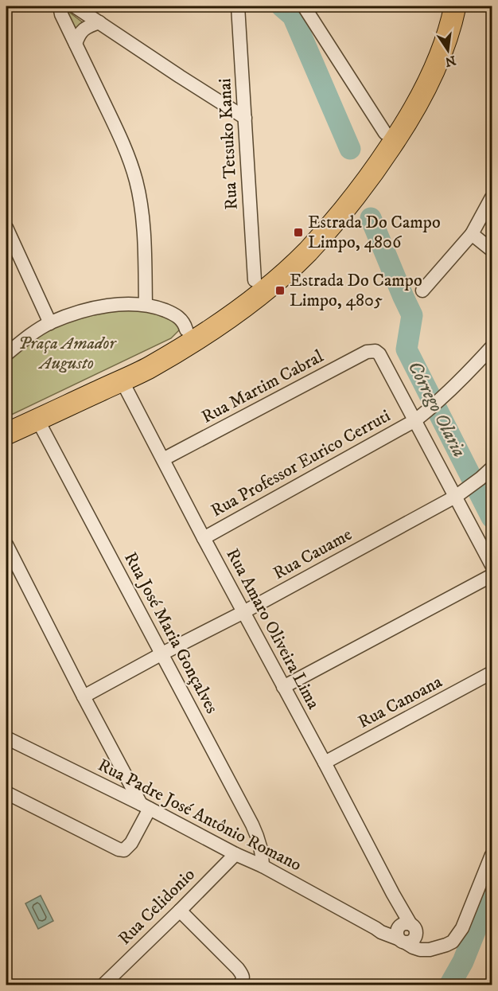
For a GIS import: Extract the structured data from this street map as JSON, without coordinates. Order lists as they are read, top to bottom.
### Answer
{
  "streets": {
    "street": [
      "Rua Tetsuko Kanai",
      "Rua Martim Cabral",
      "Rua Professor Eurico Cerruti",
      "Rua Cauame",
      "Rua Amaro Oliveira Lima",
      "Rua José Maria Gonçalves",
      "Rua Canoana",
      "Rua Padre José Antônio Romano",
      "Rua Celidonio"
    ]
  },
  "crossings": [
    ["Rua Martim Cabral", "Rua Professor Eurico Cerruti"],
    ["Rua Martim Cabral", "Rua Amaro Oliveira Lima"],
    ["Rua Professor Eurico Cerruti", "Rua Amaro Oliveira Lima"],
    ["Rua Cauame", "Rua Amaro Oliveira Lima"],
    ["Rua Cauame", "Rua José Maria Gonçalves"],
    ["Rua Amaro Oliveira Lima", "Rua Canoana"],
    ["Rua Amaro Oliveira Lima", "Rua Padre José Antônio Romano"],
    ["Rua José Maria Gonçalves", "Rua Padre José Antônio Romano"],
    ["Rua Padre José Antônio Romano", "Rua Celidonio"]
  ],
  "water": ["Córrego Olaria"],
  "parks": ["Praça Amador Augusto"],
  "places": {
    "transit": ["Estrada Do Campo Limpo, 4806", "Estrada Do Campo Limpo, 4805"]
  },
  "north": "bottom"
}
